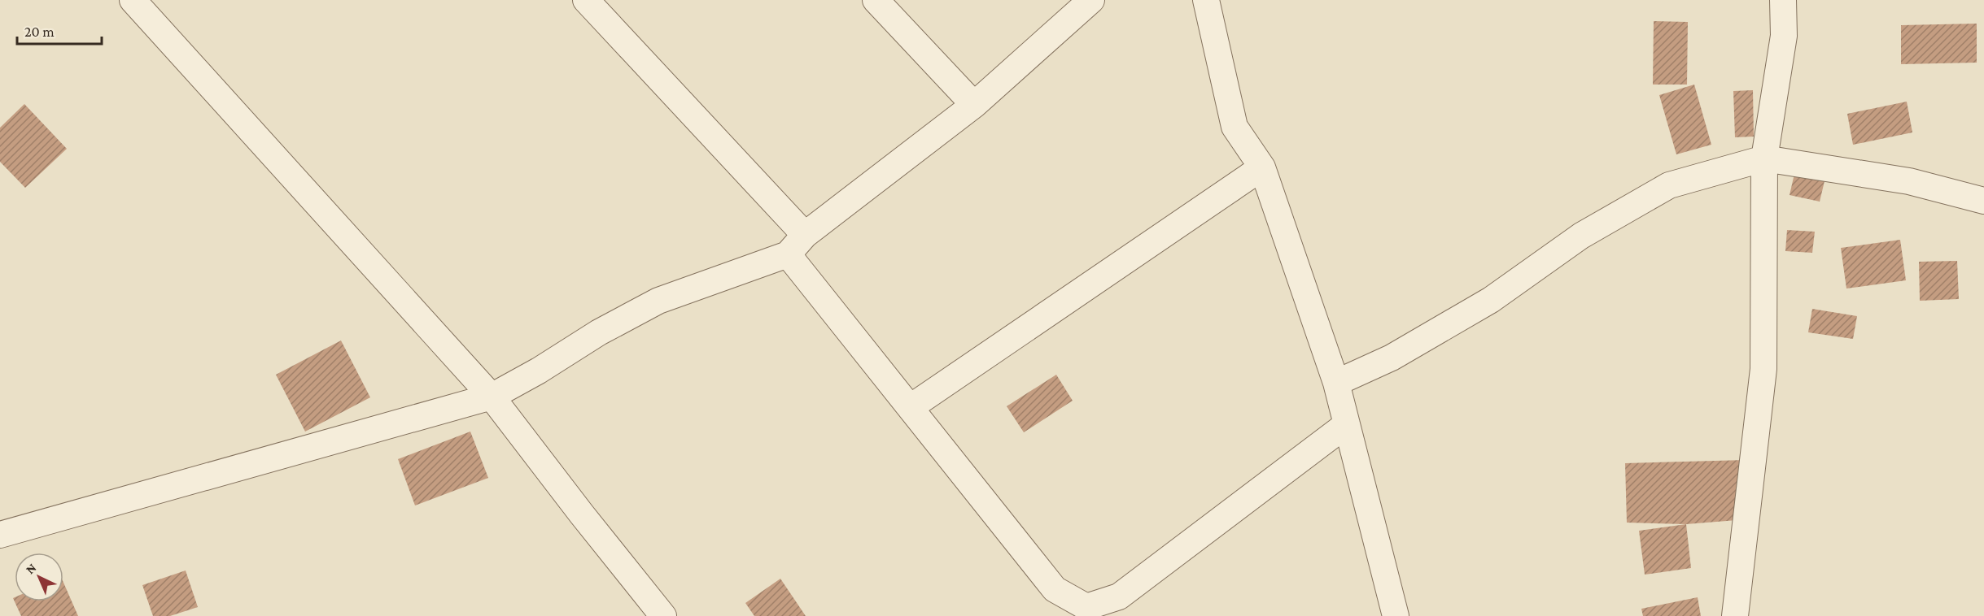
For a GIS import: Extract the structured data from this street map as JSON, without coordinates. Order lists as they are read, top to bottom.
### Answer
{
  "scale_bar": "20 m",
  "north": "top left"
}
